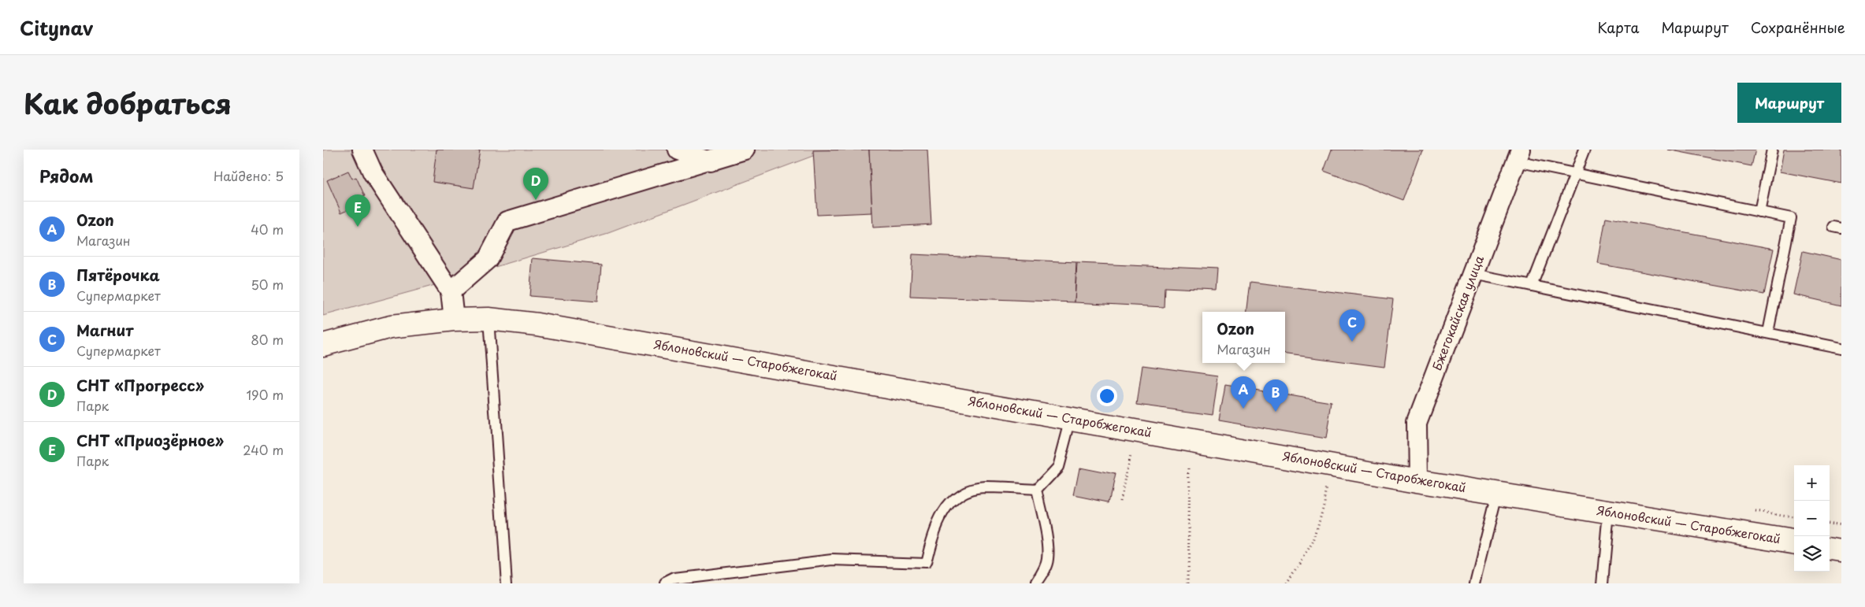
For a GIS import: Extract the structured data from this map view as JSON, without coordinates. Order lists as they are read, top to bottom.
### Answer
{
  "streets": {
    "street": ["Бжегокайская улица", "Яблоновский — Старобжегокай"]
  },
  "crossings": [
    ["Бжегокайская улица", "Яблоновский — Старобжегокай"]
  ],
  "page": {
    "header": "Citynav",
    "nav": ["Карта", "Маршрут", "Сохранённые"],
    "title": "Как добраться",
    "buttons": "Маршрут",
    "heading": ["Рядом", "Найдено: 5"],
    "pins": [
      "D",
      "E",
      "C",
      "A",
      "B"
    ],
    "list": [
      {
        "mark": "A",
        "name": "Ozon",
        "note": "Магазин",
        "value": "40 m"
      },
      {
        "mark": "B",
        "name": "Пятёрочка",
        "note": "Супермаркет",
        "value": "50 m"
      },
      {
        "mark": "C",
        "name": "Магнит",
        "note": "Супермаркет",
        "value": "80 m"
      },
      {
        "mark": "D",
        "name": "СНТ «Прогресс»",
        "note": "Парк",
        "value": "190 m"
      },
      {
        "mark": "E",
        "name": "СНТ «Приозёрное»",
        "note": "Парк",
        "value": "240 m"
      }
    ],
    "popup": ["Ozon", "Магазин"],
    "map_buttons": ["+", "−"]
  }
}
